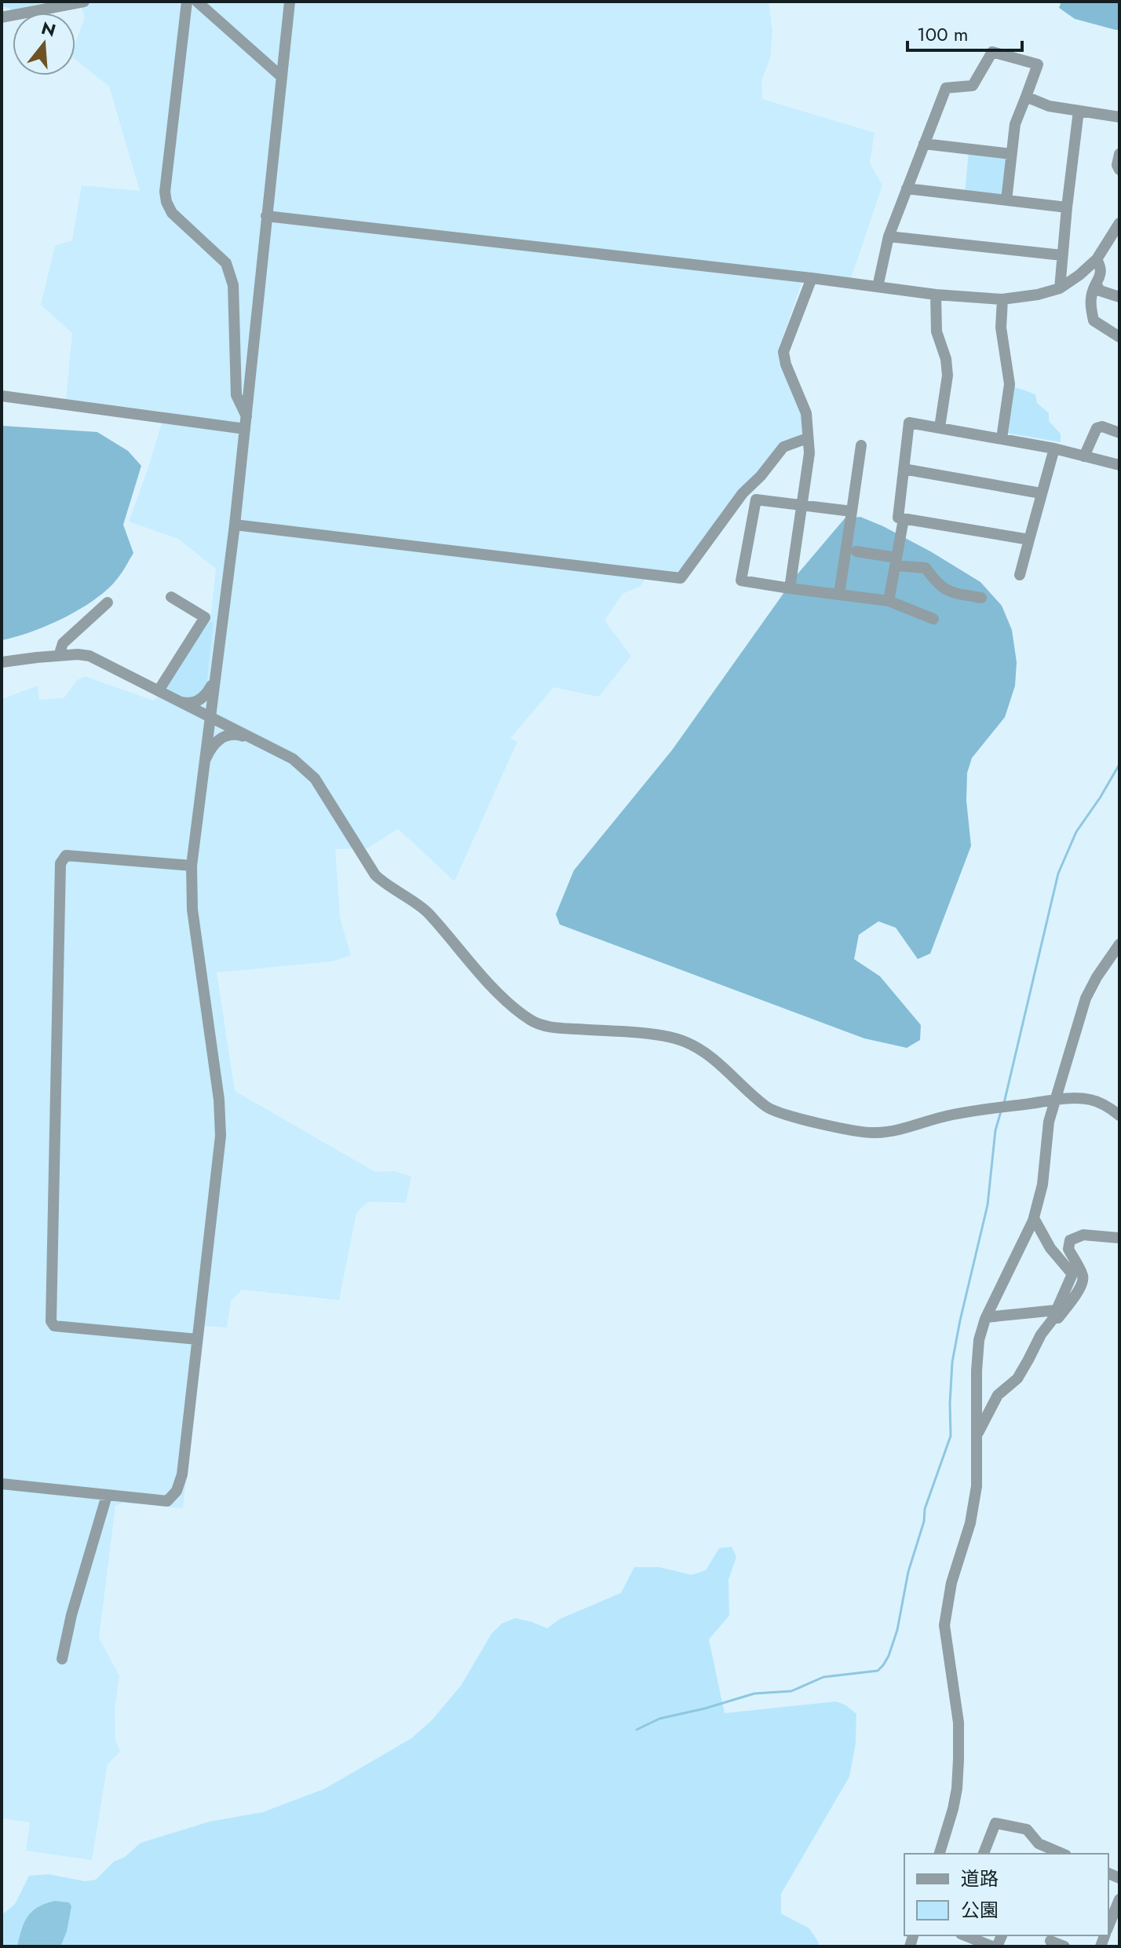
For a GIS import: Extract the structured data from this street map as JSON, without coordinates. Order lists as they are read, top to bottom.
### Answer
{
  "legend": ["道路", "公園"],
  "scale_bar": "100 m",
  "north": "top"
}
